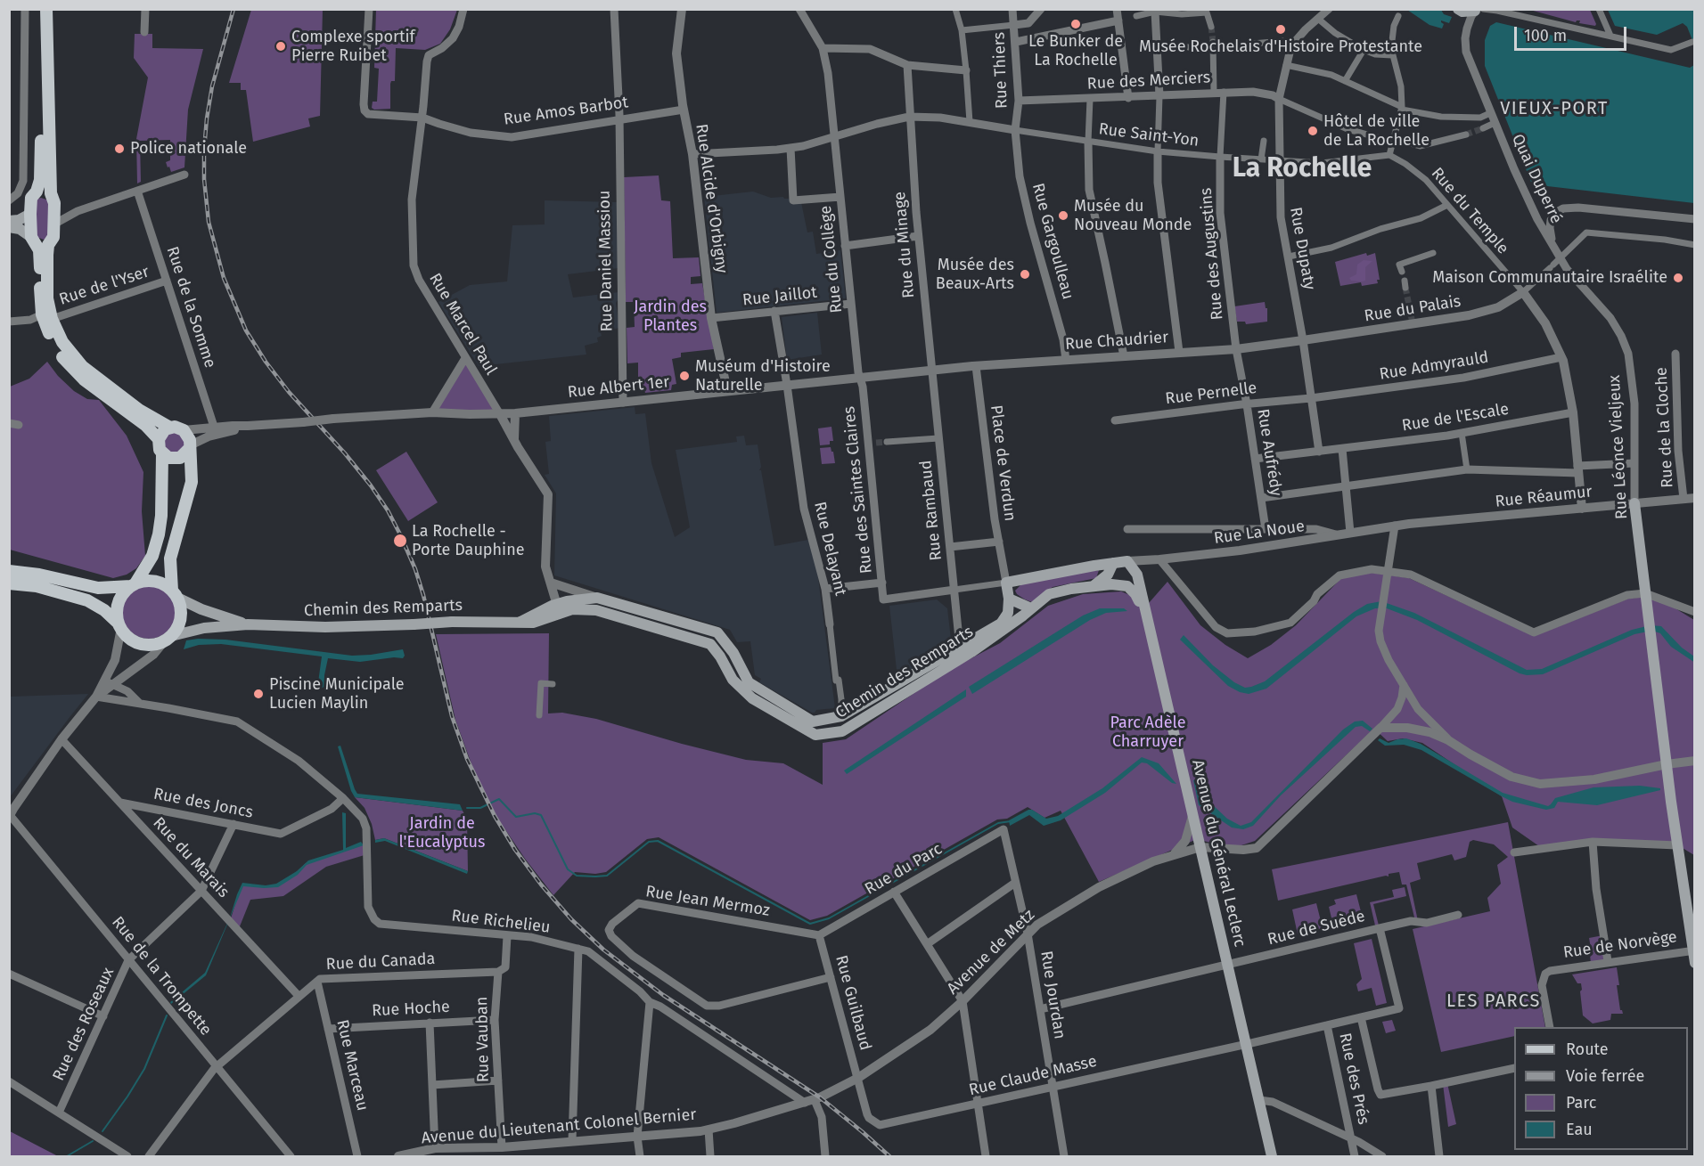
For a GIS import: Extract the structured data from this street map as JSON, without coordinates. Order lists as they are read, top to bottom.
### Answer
{
  "streets": {
    "main road": ["Rue Léonce Vieljeux", "Chemin des Remparts", "Avenue du Général Leclerc"],
    "street": [
      "Rue Thiers",
      "Rue des Merciers",
      "Rue Amos Barbot",
      "Rue Saint-Yon",
      "Quai Duperré",
      "Rue Alcide d'Orbigny",
      "Rue du Temple",
      "Rue Gargoulleau",
      "Rue du Minage",
      "Rue Dupaty",
      "Rue des Augustins",
      "Rue du Collège",
      "Rue Daniel Massiou",
      "Rue de l'Yser",
      "Rue Jaillot",
      "Rue de la Somme",
      "Rue du Palais",
      "Rue Marcel Paul",
      "Rue Chaudrier",
      "Rue Admyrauld",
      "Rue Albert 1er",
      "Rue Pernelle",
      "Rue de l'Escale",
      "Rue de la Cloche",
      "Rue Aufrédy",
      "Place de Verdun",
      "Rue des Saintes Claires",
      "Rue Réaumur",
      "Rue Rambaud",
      "Rue La Noue",
      "Rue Delayant",
      "Rue des Joncs",
      "Rue du Marais",
      "Rue du Parc",
      "Rue Jean Mermoz",
      "Rue Richelieu",
      "Rue de Suède",
      "Rue de Norvège",
      "Avenue de Metz",
      "Rue du Canada",
      "Rue de la Trompette",
      "Rue Jourdan",
      "Rue Guilbaud",
      "Rue Hoche",
      "Rue des Roseaux",
      "Rue Vauban",
      "Rue Marceau",
      "Rue Claude Masse",
      "Rue des Prés",
      "Avenue du Lieutenant Colonel Bernier"
    ]
  },
  "crossings": [
    ["Rue Thiers", "Rue des Merciers"],
    ["Rue Thiers", "Rue Saint-Yon"],
    ["Rue Thiers", "Rue Gargoulleau"],
    ["Rue des Merciers", "Rue Dupaty"],
    ["Rue Amos Barbot", "Rue Alcide d'Orbigny"],
    ["Rue Amos Barbot", "Rue Daniel Massiou"],
    ["Rue Amos Barbot", "Rue Marcel Paul"],
    ["Rue Saint-Yon", "Rue du Temple"],
    ["Rue Saint-Yon", "Rue Gargoulleau"],
    ["Rue Saint-Yon", "Rue Dupaty"],
    ["Rue Saint-Yon", "Rue des Augustins"],
    ["Quai Duperré", "Rue Léonce Vieljeux"],
    ["Rue Alcide d'Orbigny", "Rue Jaillot"],
    ["Rue Alcide d'Orbigny", "Rue Albert 1er"],
    ["Rue du Temple", "Rue du Palais"],
    ["Rue Gargoulleau", "Rue Chaudrier"],
    ["Rue du Minage", "Rue Chaudrier"],
    ["Rue du Minage", "Rue Albert 1er"],
    ["Rue du Minage", "Rue Rambaud"],
    ["Rue Dupaty", "Rue du Palais"],
    ["Rue Dupaty", "Rue Chaudrier"],
    ["Rue Dupaty", "Rue Admyrauld"],
    ["Rue Dupaty", "Rue Pernelle"],
    ["Rue Dupaty", "Rue de l'Escale"],
    ["Rue des Augustins", "Rue Chaudrier"],
    ["Rue des Augustins", "Rue Aufrédy"],
    ["Rue du Collège", "Rue Jaillot"],
    ["Rue du Collège", "Rue Albert 1er"],
    ["Rue du Collège", "Rue des Saintes Claires"],
    ["Rue Daniel Massiou", "Rue Albert 1er"],
    ["Rue de l'Yser", "Rue de la Somme"],
    ["Rue Jaillot", "Rue Delayant"],
    ["Rue de la Somme", "Rue Albert 1er"],
    ["Rue du Palais", "Rue Chaudrier"],
    ["Rue Marcel Paul", "Rue Albert 1er"],
    ["Rue Chaudrier", "Rue Albert 1er"],
    ["Rue Chaudrier", "Rue Aufrédy"],
    ["Rue Chaudrier", "Place de Verdun"],
    ["Rue Chaudrier", "Rue Rambaud"],
    ["Rue Admyrauld", "Rue Pernelle"],
    ["Rue Albert 1er", "Rue des Saintes Claires"],
    ["Rue Albert 1er", "Rue Rambaud"],
    ["Rue Albert 1er", "Rue Delayant"],
    ["Rue Pernelle", "Rue Aufrédy"],
    ["Rue de l'Escale", "Rue Aufrédy"],
    ["Rue de la Cloche", "Rue Réaumur"],
    ["Rue Léonce Vieljeux", "Rue Réaumur"],
    ["Rue Léonce Vieljeux", "Rue de Norvège"],
    ["Place de Verdun", "Chemin des Remparts"],
    ["Rue des Saintes Claires", "Rue Rambaud"],
    ["Rue Réaumur", "Rue La Noue"],
    ["Rue Rambaud", "Chemin des Remparts"],
    ["Rue La Noue", "Avenue du Général Leclerc"],
    ["Rue Delayant", "Chemin des Remparts"],
    ["Chemin des Remparts", "Avenue du Général Leclerc"],
    ["Rue des Joncs", "Rue du Marais"],
    ["Rue des Joncs", "Rue Richelieu"],
    ["Rue des Joncs", "Rue des Roseaux"],
    ["Avenue du Général Leclerc", "Rue de Suède"],
    ["Avenue du Général Leclerc", "Avenue de Metz"],
    ["Avenue du Général Leclerc", "Rue Claude Masse"],
    ["Rue du Marais", "Rue du Canada"],
    ["Rue du Marais", "Rue des Roseaux"],
    ["Rue du Parc", "Rue Jean Mermoz"],
    ["Rue du Parc", "Rue Jourdan"],
    ["Rue du Parc", "Rue Guilbaud"],
    ["Rue Jean Mermoz", "Rue Guilbaud"],
    ["Rue Richelieu", "Avenue de Metz"],
    ["Rue Richelieu", "Rue Vauban"],
    ["Rue Richelieu", "Avenue du Lieutenant Colonel Bernier"],
    ["Rue de Suède", "Rue Jourdan"],
    ["Rue de Suède", "Rue Claude Masse"],
    ["Avenue de Metz", "Rue Jourdan"],
    ["Avenue de Metz", "Rue Guilbaud"],
    ["Avenue de Metz", "Rue Claude Masse"],
    ["Avenue de Metz", "Avenue du Lieutenant Colonel Bernier"],
    ["Rue du Canada", "Rue de la Trompette"],
    ["Rue du Canada", "Rue Vauban"],
    ["Rue du Canada", "Rue Marceau"],
    ["Rue de la Trompette", "Rue des Roseaux"],
    ["Rue Jourdan", "Rue Claude Masse"],
    ["Rue Guilbaud", "Rue Claude Masse"],
    ["Rue Hoche", "Rue Vauban"],
    ["Rue Hoche", "Rue Marceau"],
    ["Rue Vauban", "Avenue du Lieutenant Colonel Bernier"],
    ["Rue Claude Masse", "Rue des Prés"]
  ],
  "districts": ["VIEUX-PORT", "La Rochelle", "LES PARCS"],
  "parks": ["Jardin des Plantes", "Parc Adèle Charruyer", "Jardin de l'Eucalyptus"],
  "places": [
    "Le Bunker de La Rochelle",
    "Musée Rochelais d'Histoire Protestante",
    "Complexe sportif Pierre Ruibet",
    "Hôtel de ville de La Rochelle",
    "Police nationale",
    "Musée du Nouveau Monde",
    "Musée des Beaux-Arts",
    "Maison Communautaire Israélite",
    "Muséum d'Histoire Naturelle",
    "La Rochelle - Porte Dauphine",
    "Piscine Municipale Lucien Maylin"
  ],
  "legend": [
    "Route",
    "Voie ferrée",
    "Parc",
    "Eau"
  ],
  "scale_bar": "100 m"
}
